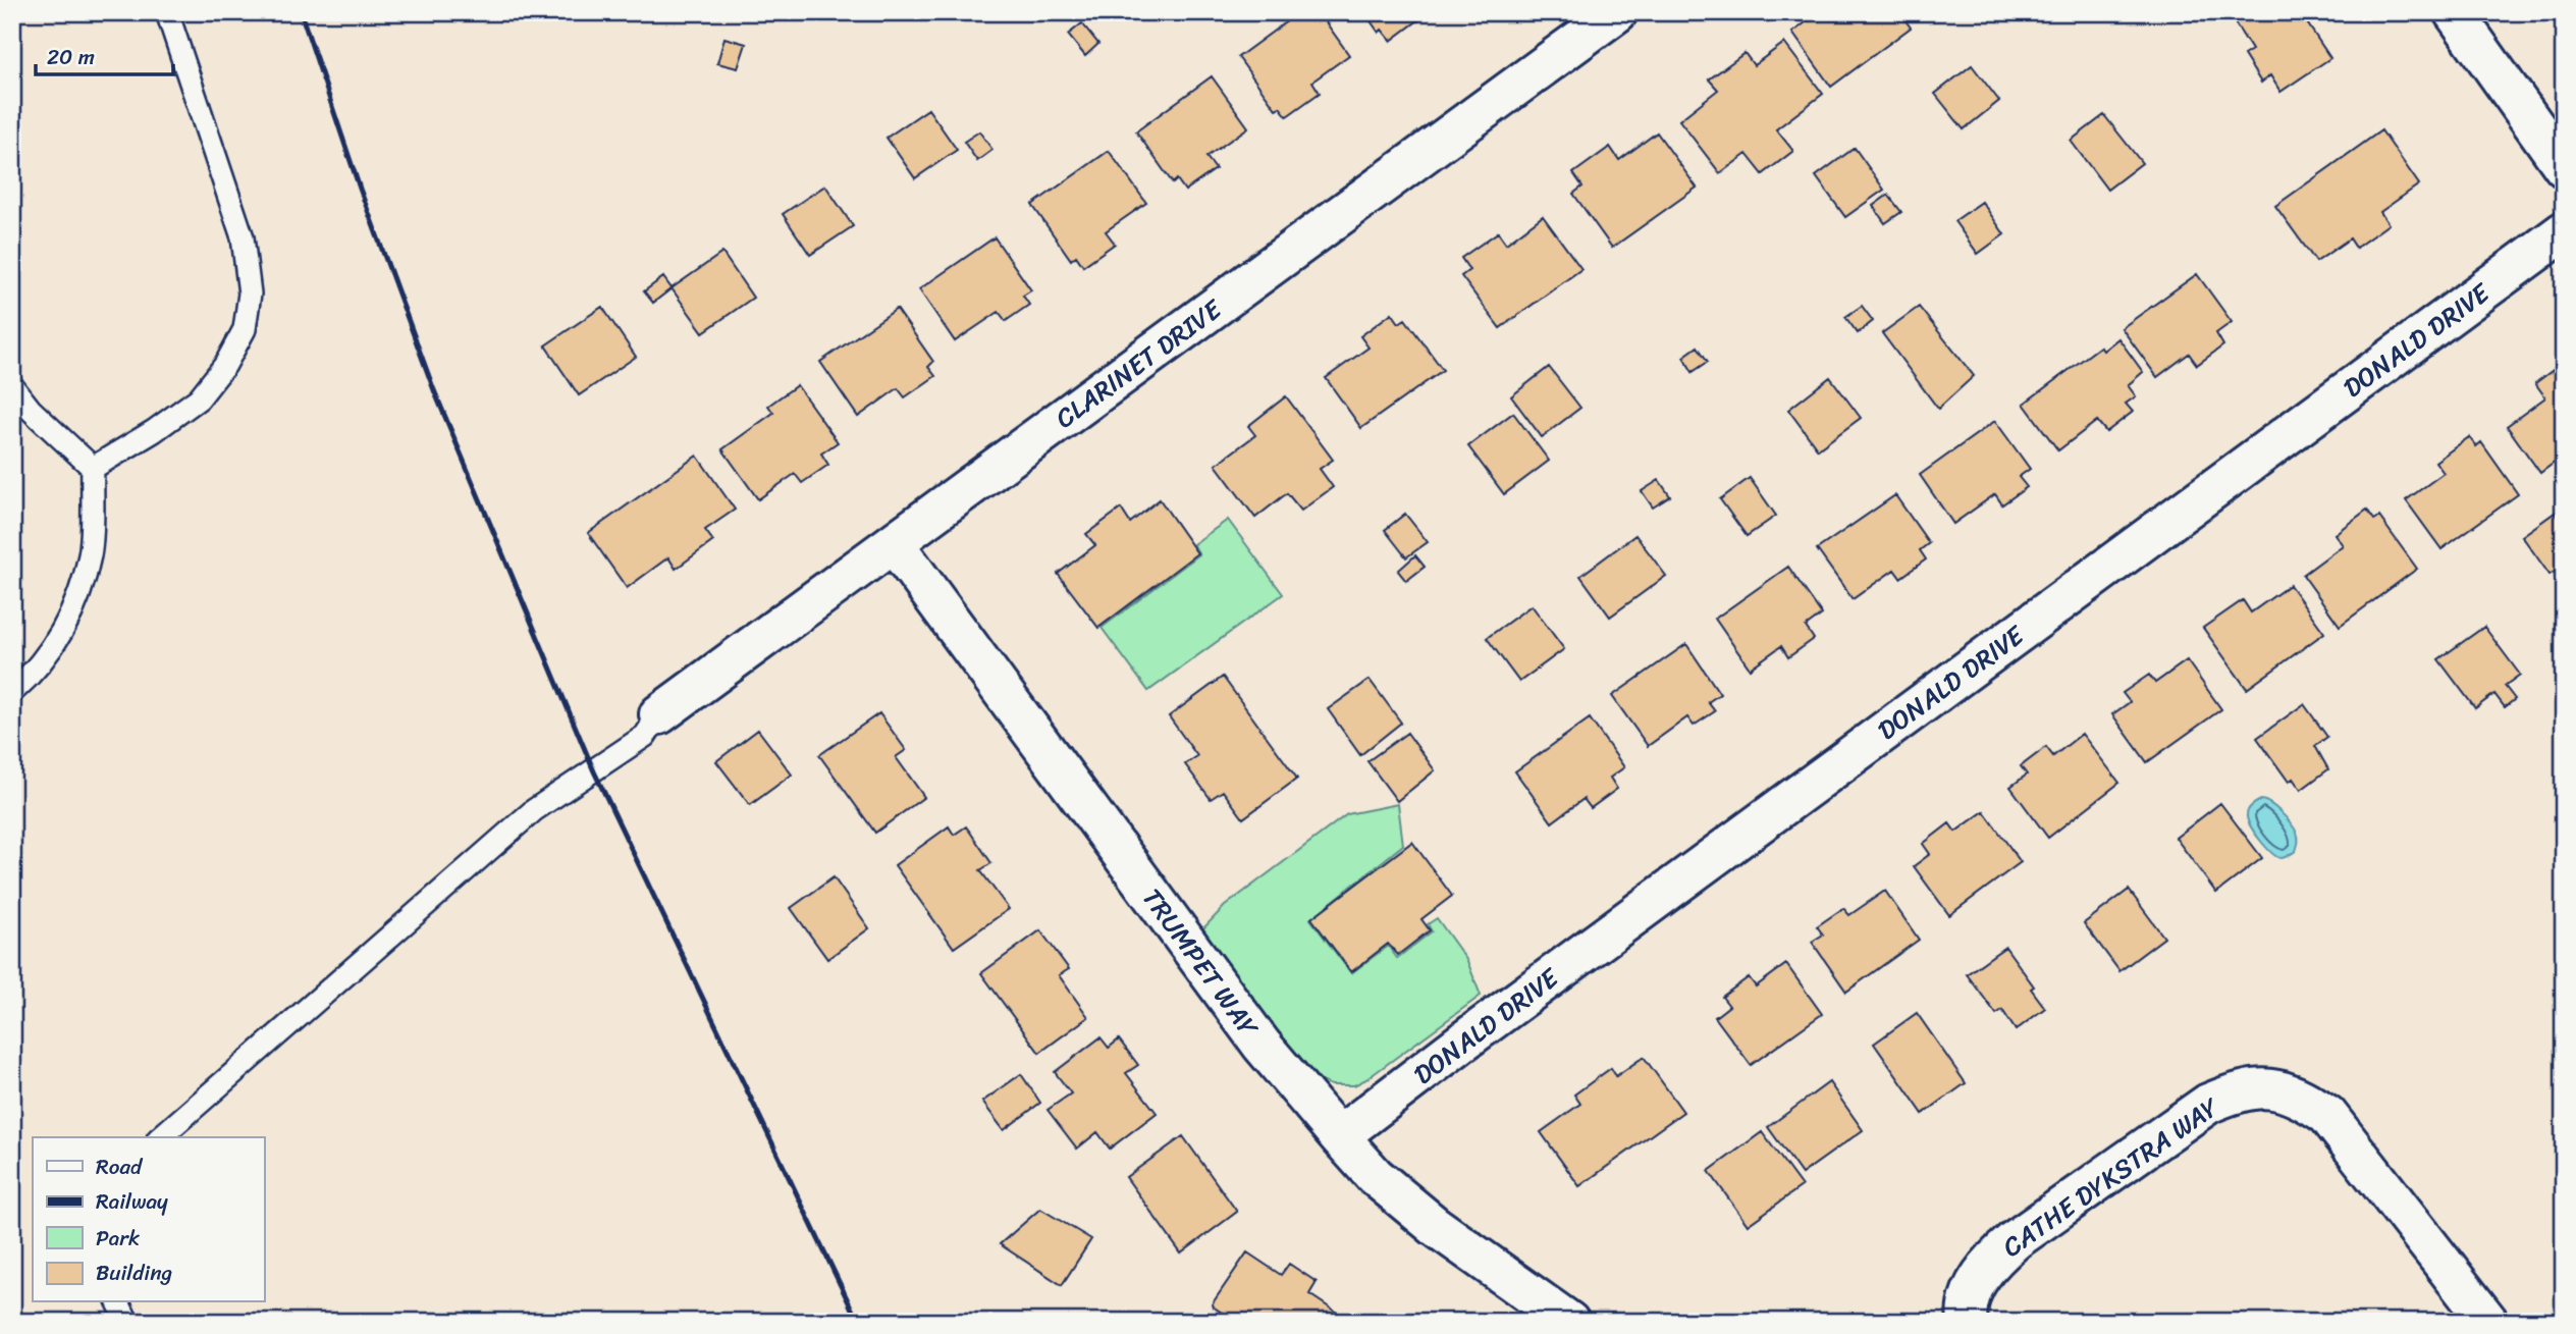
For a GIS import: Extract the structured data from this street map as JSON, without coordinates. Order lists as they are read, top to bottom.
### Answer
{
  "streets": {
    "street": [
      "DONALD DRIVE",
      "CLARINET DRIVE",
      "TRUMPET WAY",
      "CATHE DYKSTRA WAY"
    ]
  },
  "crossings": [
    ["DONALD DRIVE", "TRUMPET WAY"],
    ["CLARINET DRIVE", "TRUMPET WAY"]
  ],
  "legend": [
    "Road",
    "Railway",
    "Park",
    "Building"
  ],
  "scale_bar": "20 m"
}
